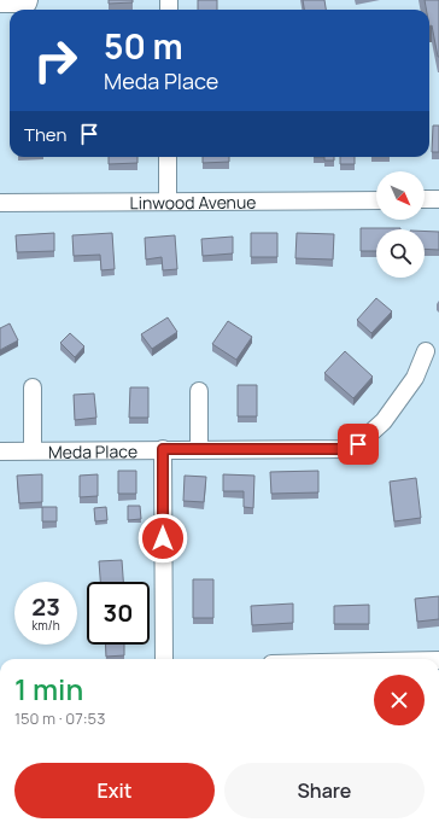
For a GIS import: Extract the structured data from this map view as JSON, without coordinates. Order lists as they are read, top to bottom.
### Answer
{
  "streets": {
    "street": ["Linwood Avenue", "Meda Place"]
  },
  "north": "bottom right",
  "page": {
    "turn": ["50 m", "Meda Place"],
    "then": "Then",
    "speed": "23 km/h",
    "limit": "30",
    "heading": ["1 min", "150 m · 07:53"],
    "buttons": ["Exit", "Share"]
  }
}
